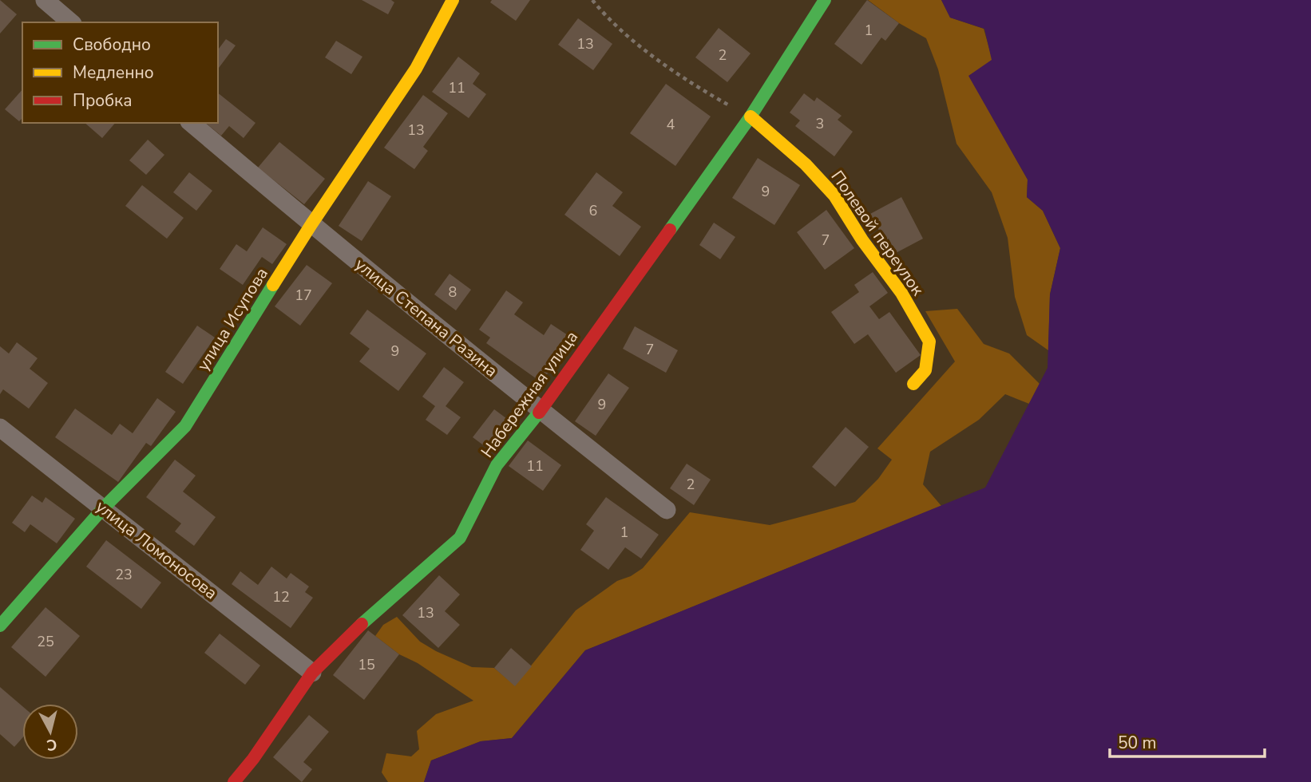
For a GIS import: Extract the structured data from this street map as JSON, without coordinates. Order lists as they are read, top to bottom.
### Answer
{
  "streets": {
    "street": [
      "Полевой переулок",
      "улица Степана Разина",
      "улица Исупова",
      "Набережная улица",
      "улица Ломоносова"
    ]
  },
  "crossings": [
    ["Полевой переулок", "Набережная улица"],
    ["улица Степана Разина", "улица Исупова"],
    ["улица Степана Разина", "Набережная улица"],
    ["улица Исупова", "улица Ломоносова"],
    ["Набережная улица", "улица Ломоносова"]
  ],
  "house_numbers": [
    "1",
    "13",
    "2",
    "11",
    "3",
    "4",
    "13",
    "9",
    "6",
    "7",
    "8",
    "17",
    "7",
    "9",
    "9",
    "11",
    "2",
    "1",
    "23",
    "12",
    "13",
    "25",
    "15"
  ],
  "legend": ["Свободно", "Медленно", "Пробка"],
  "scale_bar": "50 m",
  "north": "bottom"
}
